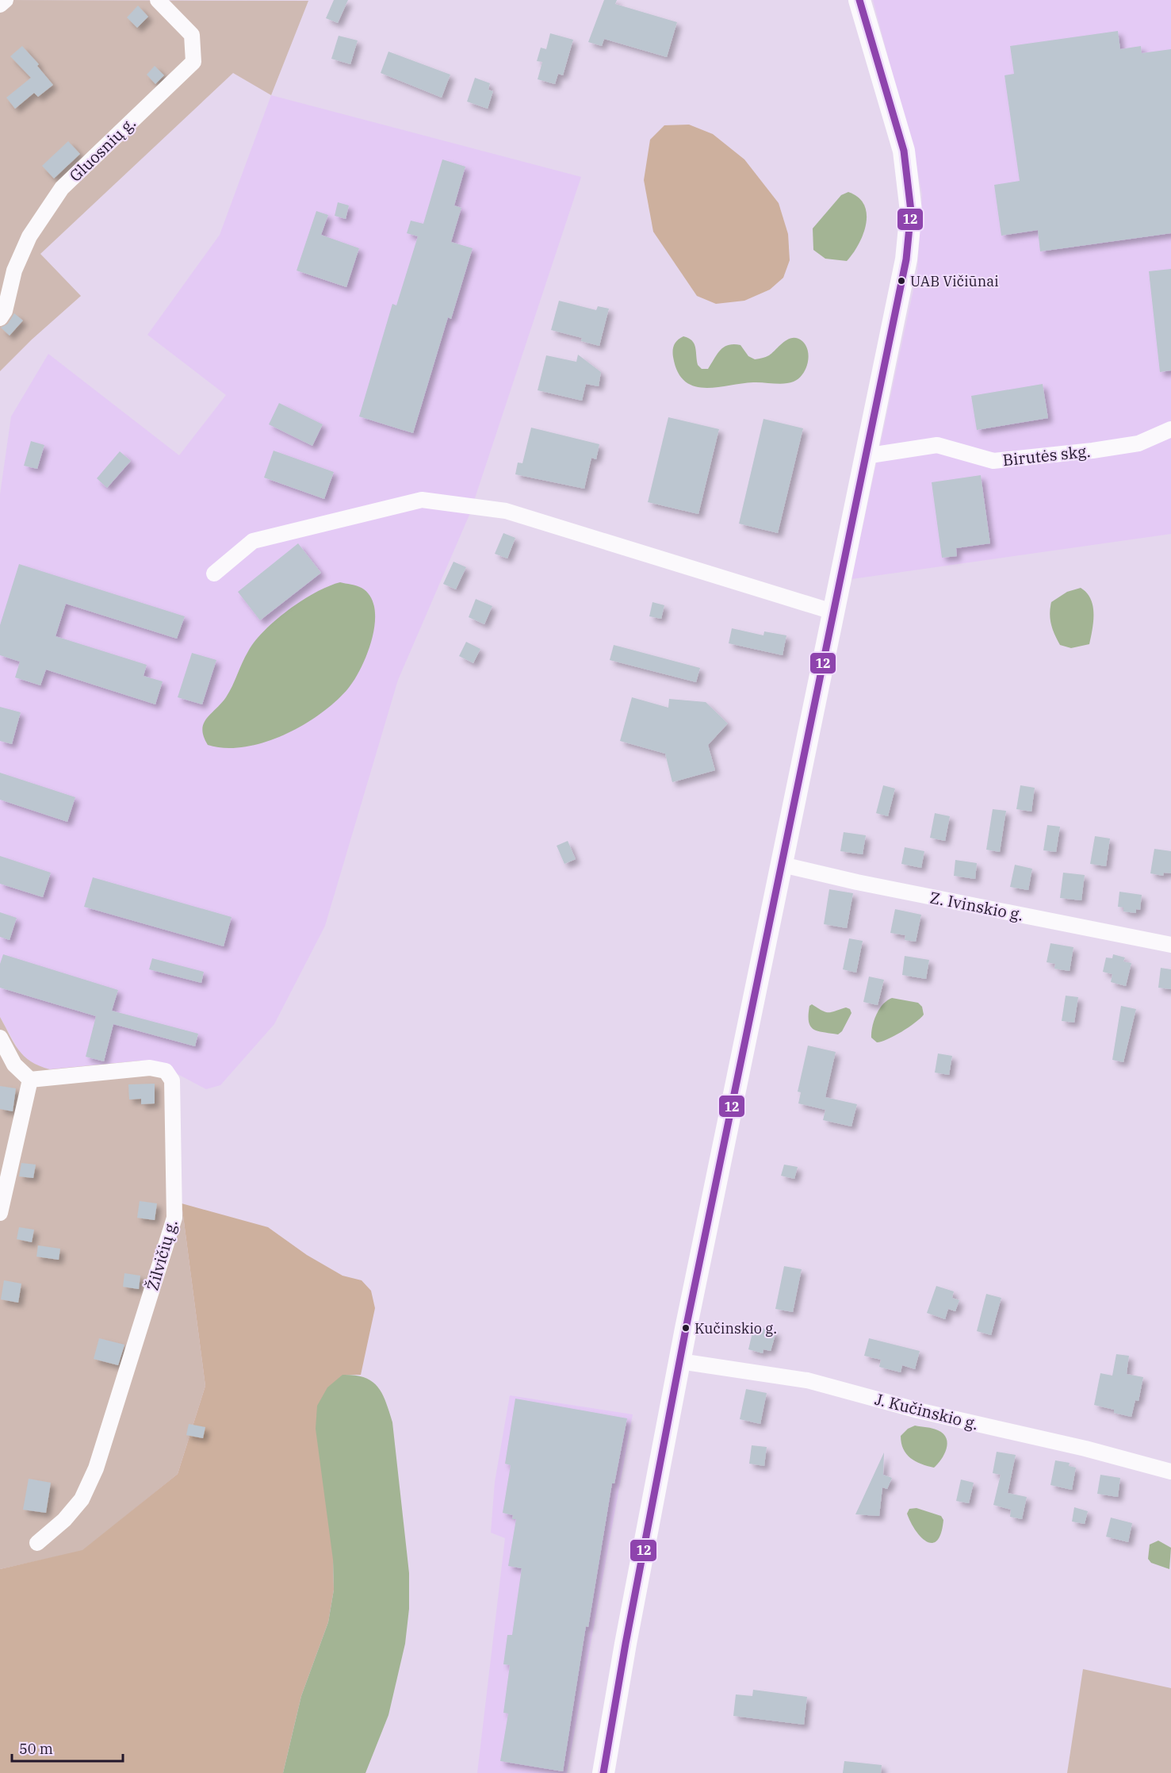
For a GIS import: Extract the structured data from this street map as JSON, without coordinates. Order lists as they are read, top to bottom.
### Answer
{
  "streets": {
    "street": [
      "Gluosnių g.",
      "Birutės skg.",
      "Z. Ivinskio g.",
      "Žilvičių g.",
      "J. Kučinskio g."
    ]
  },
  "places": ["UAB Vičiūnai", "Kučinskio g."],
  "lines": ["transit line 12"],
  "scale_bar": "50 m"
}
